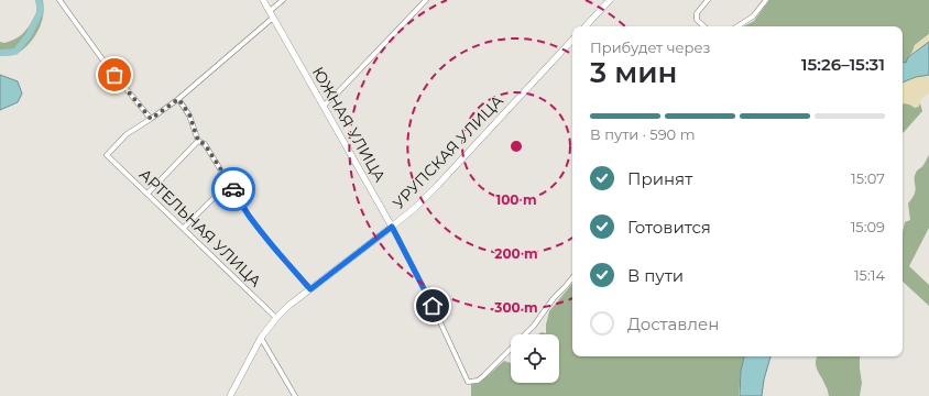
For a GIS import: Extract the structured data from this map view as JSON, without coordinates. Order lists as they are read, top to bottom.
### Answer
{
  "streets": {
    "street": ["ЮЖНАЯ УЛИЦА", "УРУПСКАЯ УЛИЦА", "АРТЕЛЬНАЯ УЛИЦА"]
  },
  "crossings": [
    ["ЮЖНАЯ УЛИЦА", "УРУПСКАЯ УЛИЦА"],
    ["УРУПСКАЯ УЛИЦА", "АРТЕЛЬНАЯ УЛИЦА"]
  ],
  "page": {
    "heading": ["3 мин", "Прибудет через", "15:26–15:31"],
    "bar": "В пути · 590 m",
    "list": [
      ["Принят", "15:07"],
      ["Готовится", "15:09"],
      ["В пути", "15:14"],
      "Доставлен"
    ]
  },
  "rings": ["100 m", "200 m", "300 m"]
}
